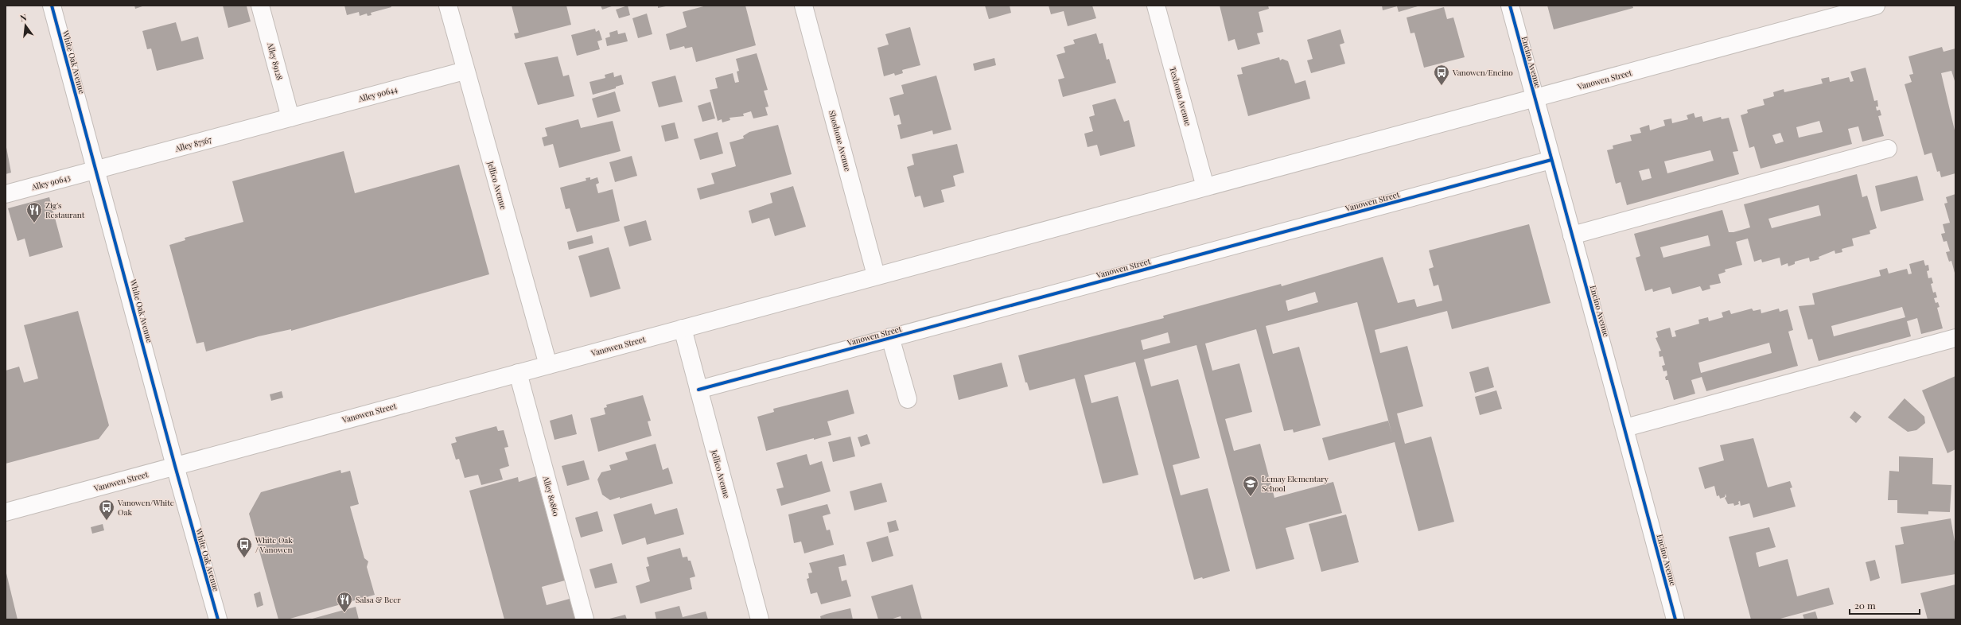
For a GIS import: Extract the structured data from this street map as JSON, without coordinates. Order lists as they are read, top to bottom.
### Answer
{
  "streets": {
    "street": [
      "Alley 89128",
      "White Oak Avenue",
      "Encino Avenue",
      "Vanowen Street",
      "Alley 90644",
      "Texhoma Avenue",
      "Shoshone Avenue",
      "Alley 87567",
      "Alley 90643",
      "Jellico Avenue",
      "Alley 80860"
    ]
  },
  "crossings": [
    ["Alley 89128", "Alley 90644"],
    ["Alley 89128", "Alley 87567"],
    ["White Oak Avenue", "Vanowen Street"],
    ["White Oak Avenue", "Alley 87567"],
    ["White Oak Avenue", "Alley 90643"],
    ["Encino Avenue", "Vanowen Street"],
    ["Vanowen Street", "Texhoma Avenue"],
    ["Vanowen Street", "Shoshone Avenue"],
    ["Vanowen Street", "Jellico Avenue"],
    ["Vanowen Street", "Alley 80860"],
    ["Alley 90644", "Alley 87567"],
    ["Alley 90644", "Jellico Avenue"],
    ["Alley 87567", "Alley 90643"]
  ],
  "places": {
    "bus stop": ["Vanowen/Encino", "Vanowen/White Oak", "White Oak / Vanowen"],
    "restaurant": ["Zig's Restaurant", "Salsa & Beer"],
    "school or university": ["Lemay Elementary School"]
  },
  "scale_bar": "20 m",
  "north": "top"
}
